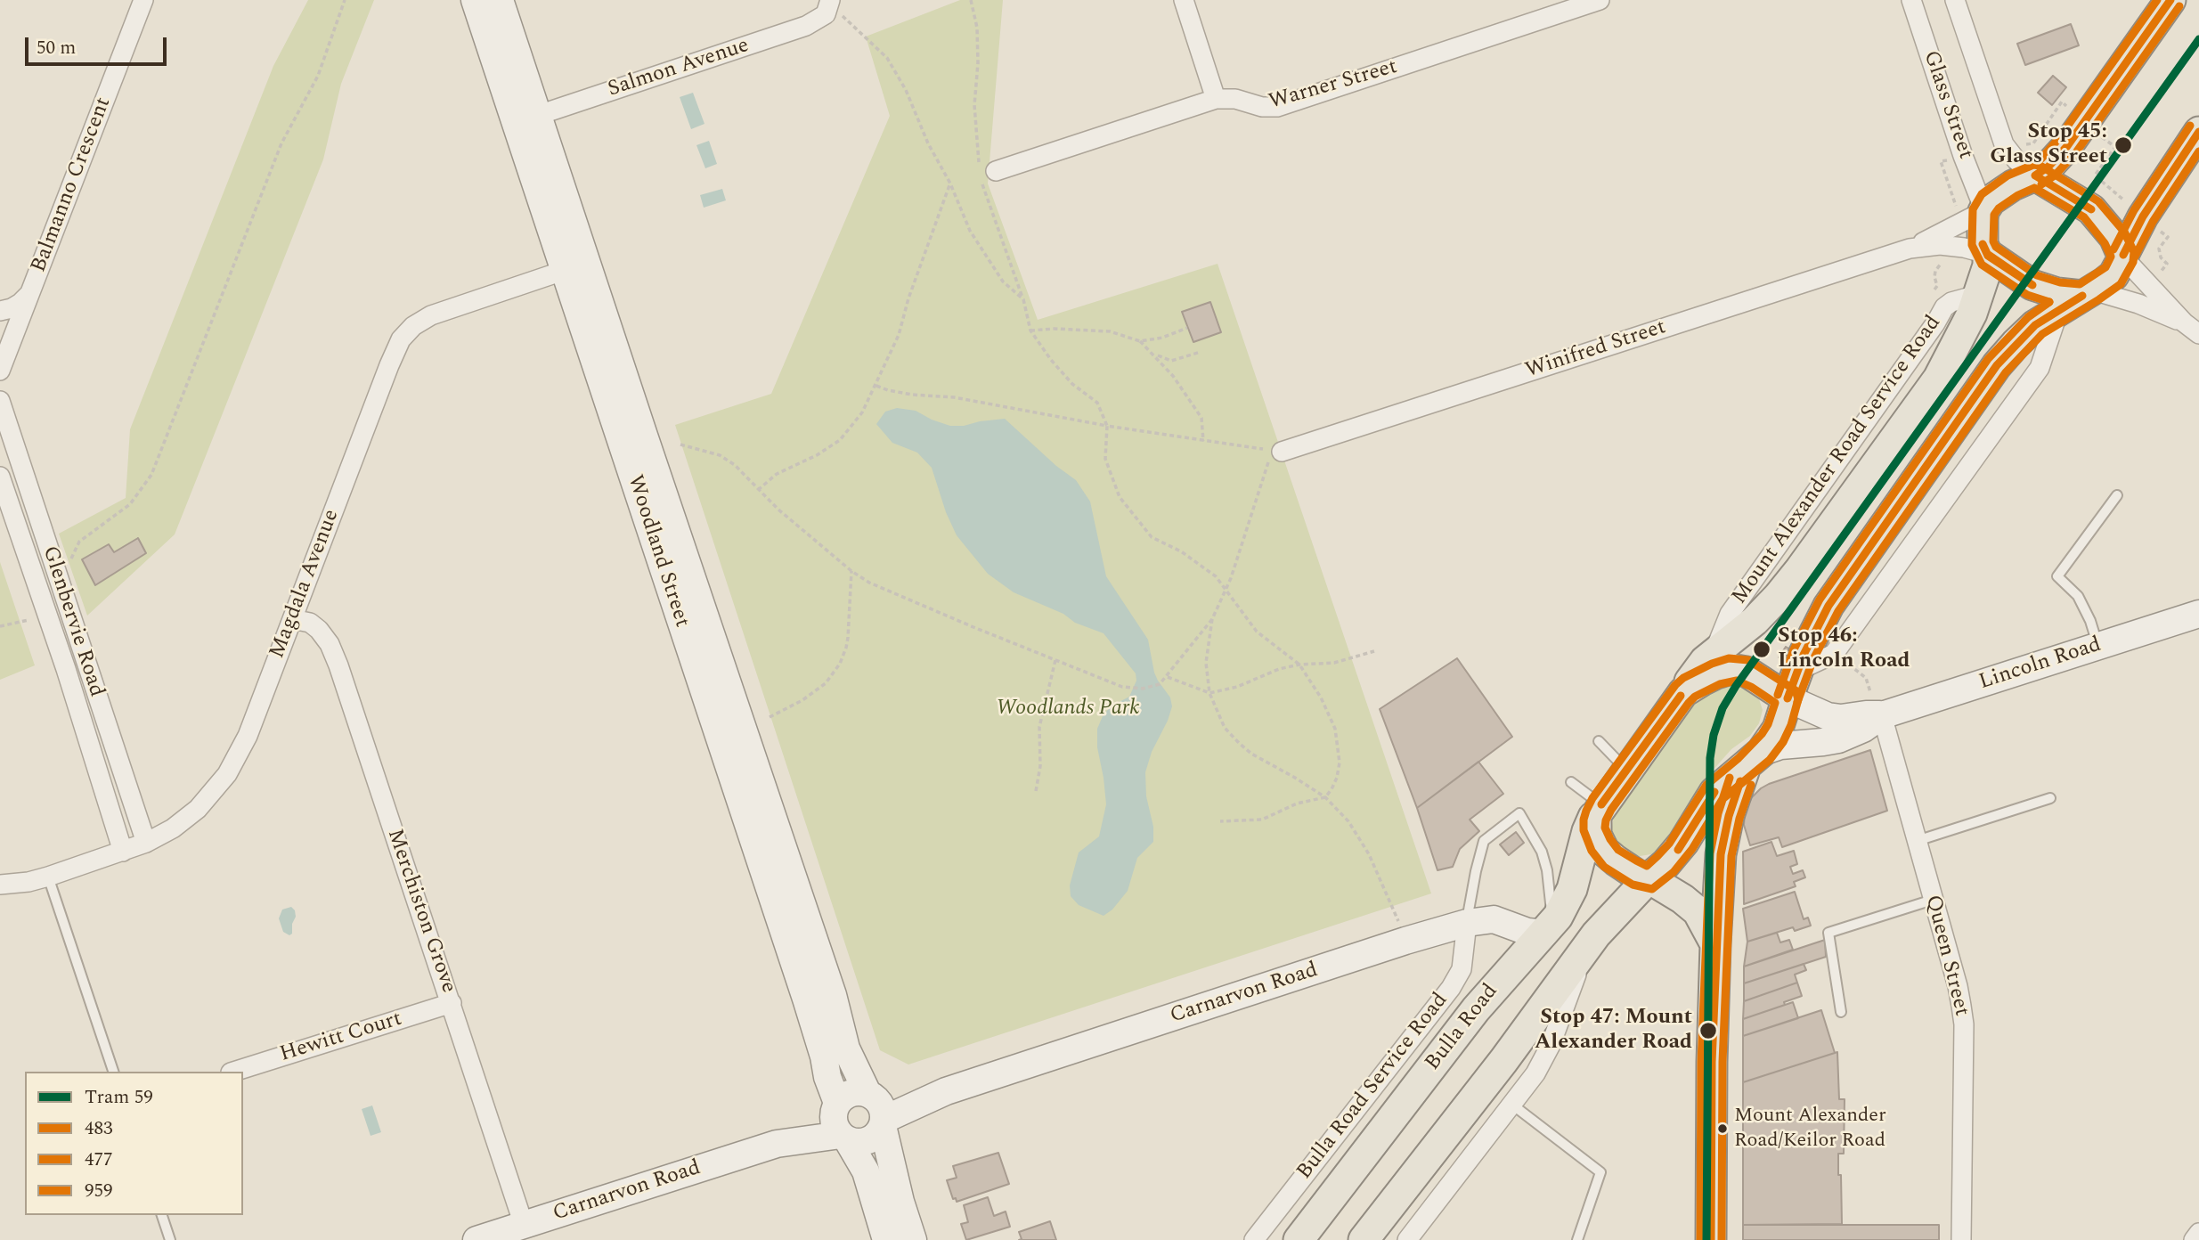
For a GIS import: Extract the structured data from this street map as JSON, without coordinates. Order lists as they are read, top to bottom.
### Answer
{
  "streets": {
    "main road": [
      "Woodland Street",
      "Lincoln Road",
      "Carnarvon Road",
      "Bulla Road"
    ],
    "street": [
      "Salmon Avenue",
      "Warner Street",
      "Glass Street",
      "Balmanno Crescent",
      "Winifred Street",
      "Magdala Avenue",
      "Glenbervie Road",
      "Merchiston Grove",
      "Queen Street",
      "Hewitt Court",
      "Bulla Road Service Road"
    ]
  },
  "crossings": [
    ["Salmon Avenue", "Woodland Street"],
    ["Glass Street", "Winifred Street"],
    ["Glass Street", "Bulla Road"],
    ["Winifred Street", "Bulla Road"],
    ["Woodland Street", "Magdala Avenue"],
    ["Woodland Street", "Carnarvon Road"],
    ["Magdala Avenue", "Glenbervie Road"],
    ["Magdala Avenue", "Merchiston Grove"],
    ["Lincoln Road", "Queen Street"],
    ["Merchiston Grove", "Carnarvon Road"],
    ["Merchiston Grove", "Hewitt Court"],
    ["Carnarvon Road", "Bulla Road"],
    ["Carnarvon Road", "Bulla Road Service Road"]
  ],
  "parks": ["Woodlands Park"],
  "places": [
    "Stop 45: Glass Street",
    "Stop 46: Lincoln Road",
    "Stop 47: Mount Alexander Road",
    "Mount Alexander Road/Keilor Road"
  ],
  "lines": [
    "transit line 483",
    "transit line 959",
    "transit line 477",
    "tram line 59"
  ],
  "legend": [
    "Tram 59",
    "483",
    "477",
    "959"
  ],
  "scale_bar": "50 m"
}
